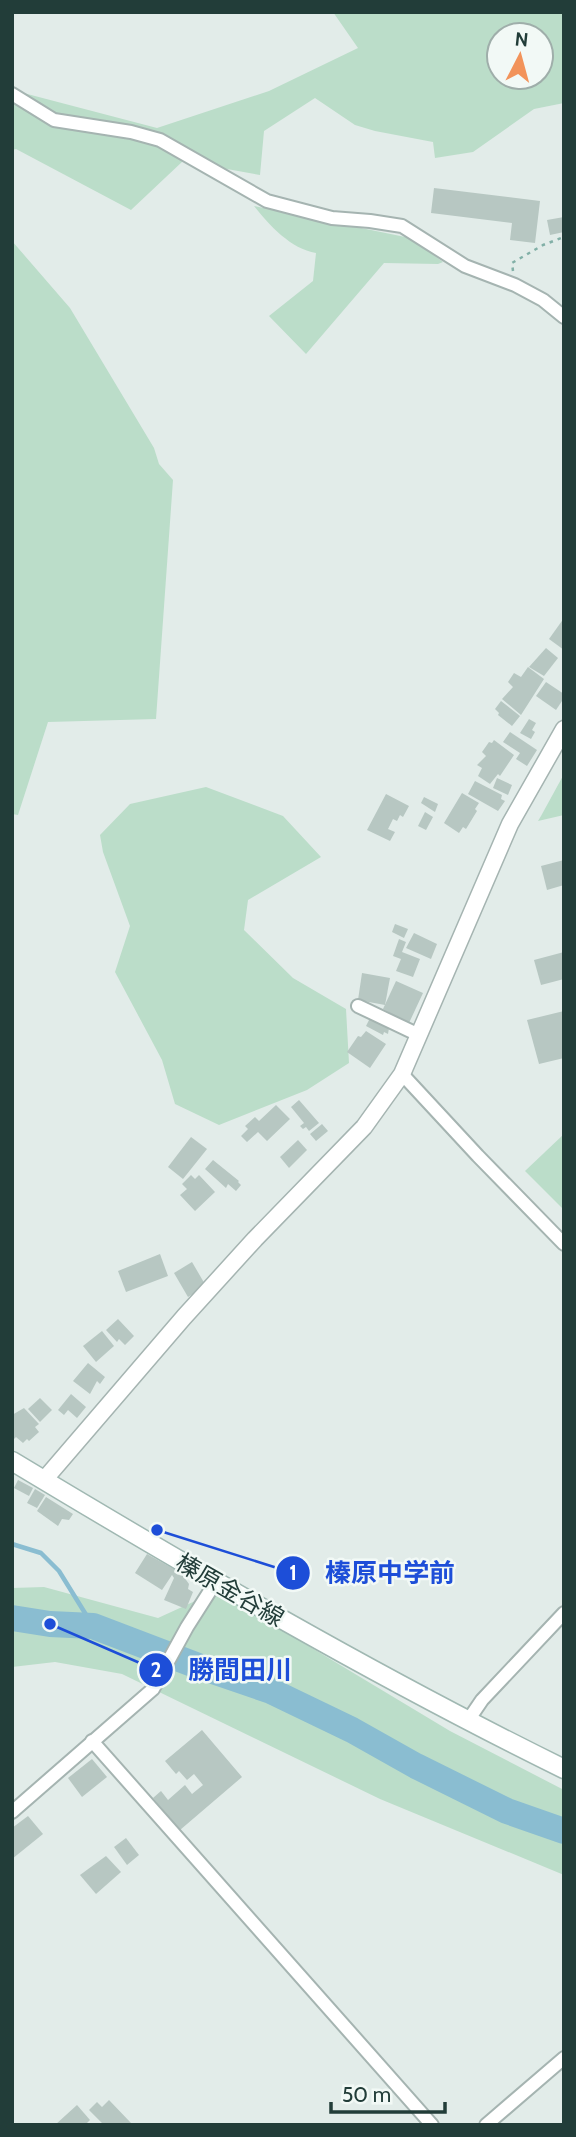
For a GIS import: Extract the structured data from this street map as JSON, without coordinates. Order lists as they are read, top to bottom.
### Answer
{
  "streets": {
    "main road": ["榛原金谷線"]
  },
  "places": ["榛原中学前", "勝間田川"],
  "scale_bar": "50 m",
  "north": "top"
}
